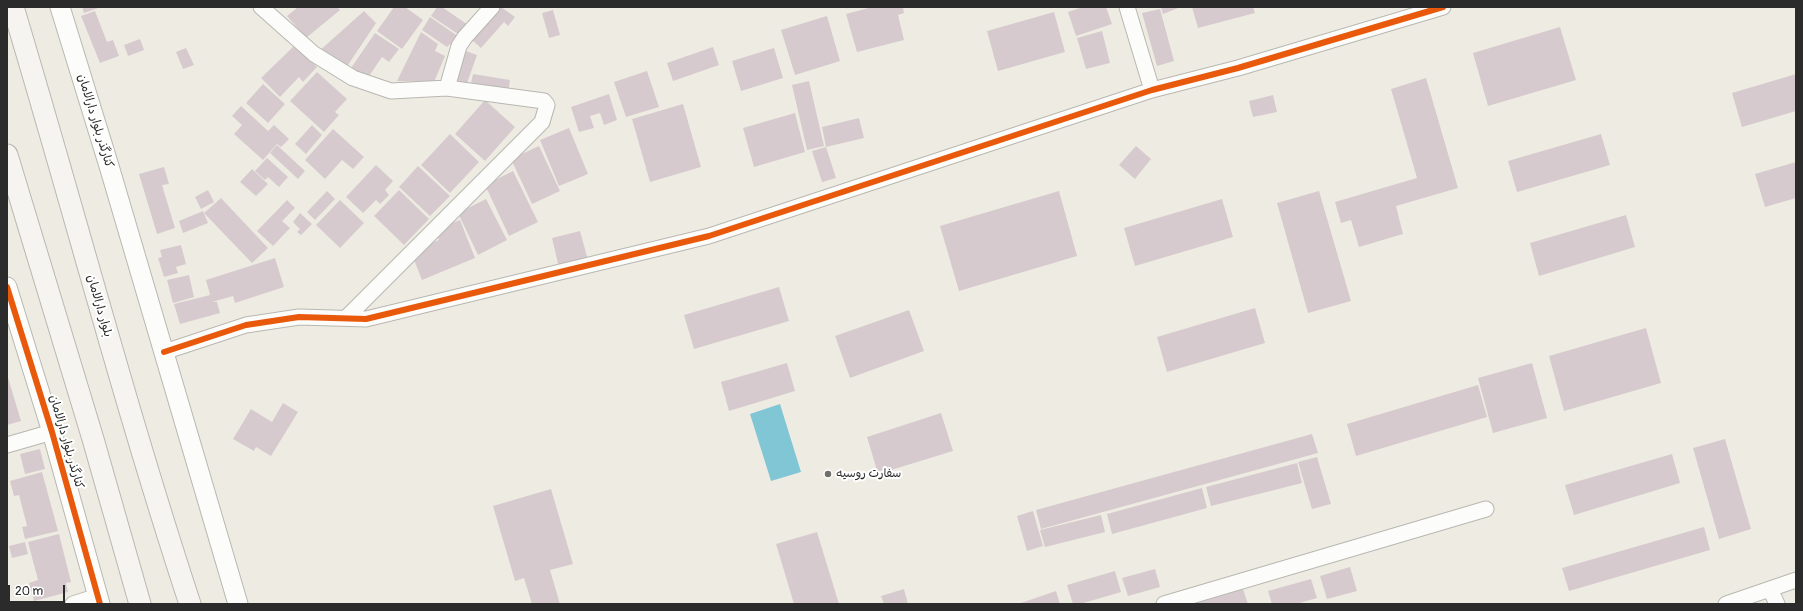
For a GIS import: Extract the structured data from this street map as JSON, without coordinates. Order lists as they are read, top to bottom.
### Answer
{
  "streets": {
    "main road": ["بلوار دارالامان"],
    "street": ["کنارگذر بلوار دارالامان"]
  },
  "places": ["سفارت روسیه"],
  "scale_bar": "20 m"
}
